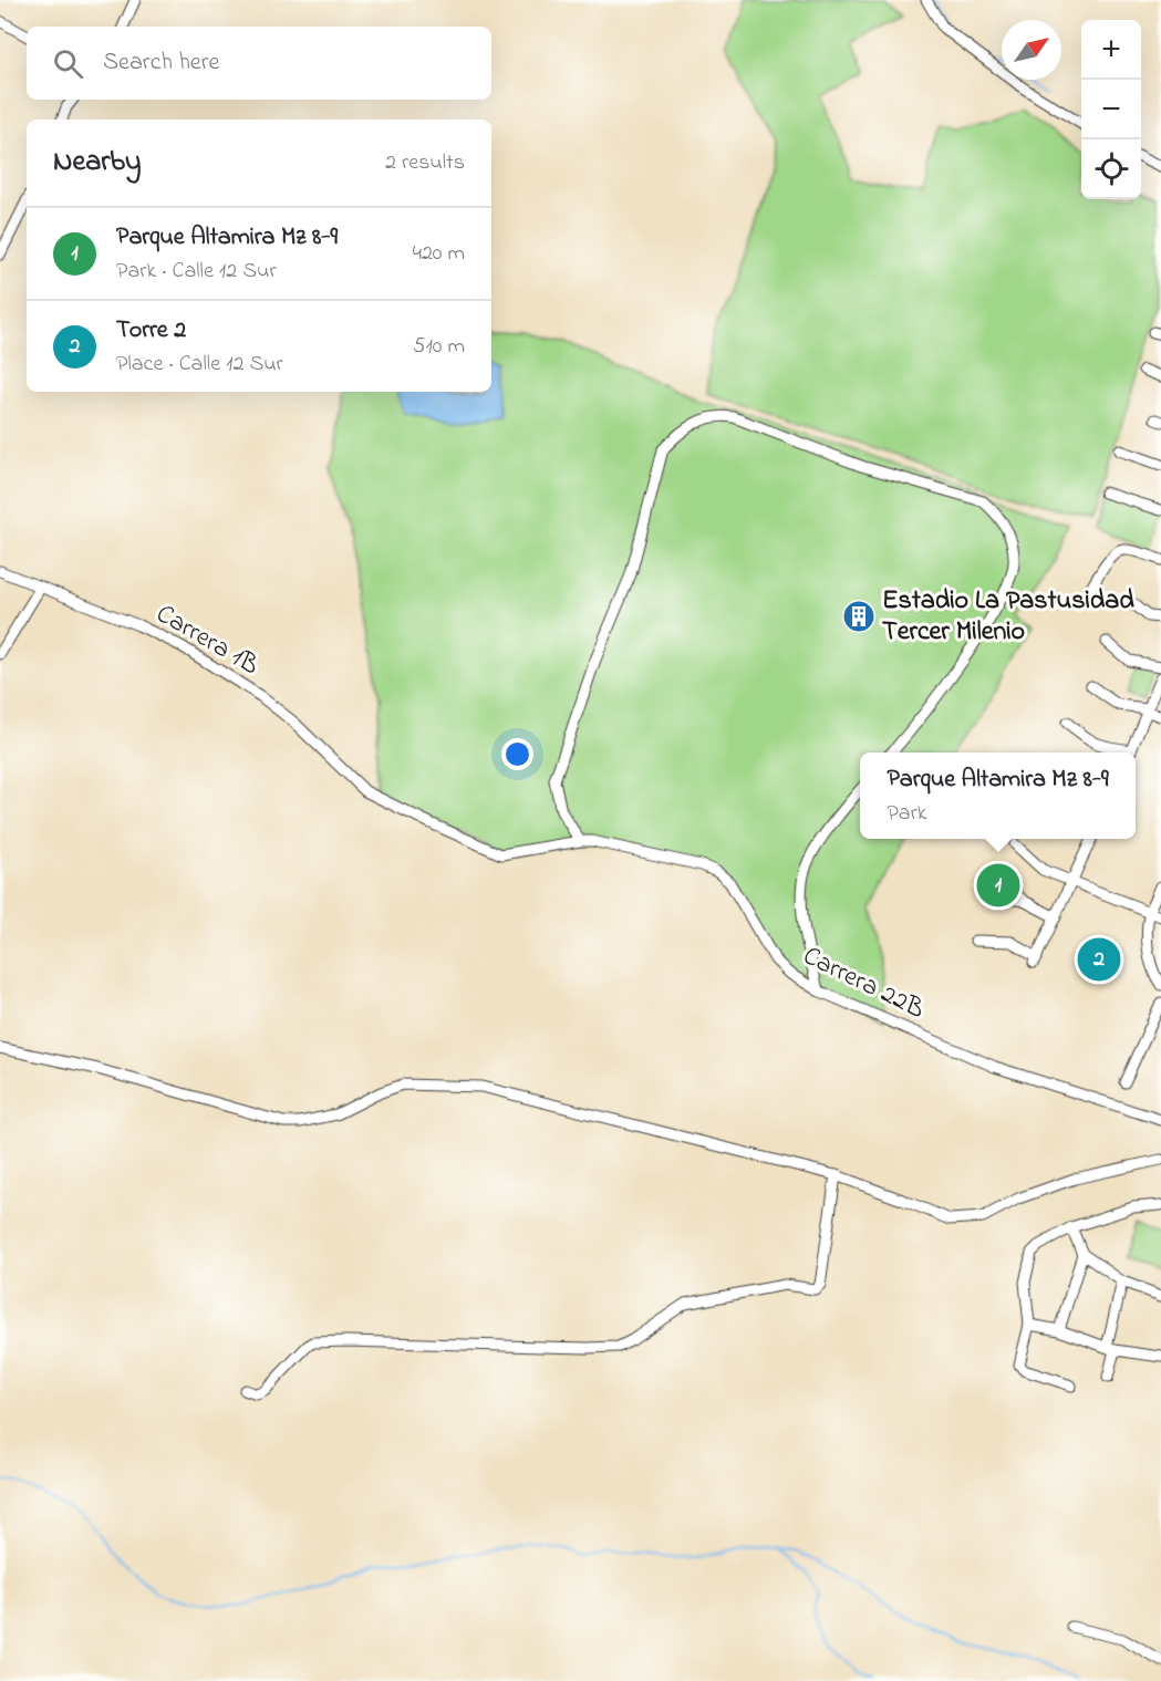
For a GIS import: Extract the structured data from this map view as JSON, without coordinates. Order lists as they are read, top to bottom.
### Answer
{
  "streets": {
    "street": ["Carrera 1B", "Carrera 22B"]
  },
  "crossings": [
    ["Carrera 1B", "Carrera 22B"]
  ],
  "places": {
    "building": ["Estadio La Pastusidad Tercer Milenio"]
  },
  "north": "top right",
  "page": {
    "map_buttons": ["+", "−"],
    "search": "Search here",
    "heading": ["Nearby", "2 results"],
    "list": [
      {
        "mark": "1",
        "name": "Parque Altamira Mz 8-9",
        "note": "Park · Calle 12 Sur",
        "value": "420 m"
      },
      {
        "mark": "2",
        "name": "Torre 2",
        "note": "Place · Calle 12 Sur",
        "value": "510 m"
      }
    ],
    "popup": ["Parque Altamira Mz 8-9", "Park"],
    "pins": ["1", "2"]
  }
}
